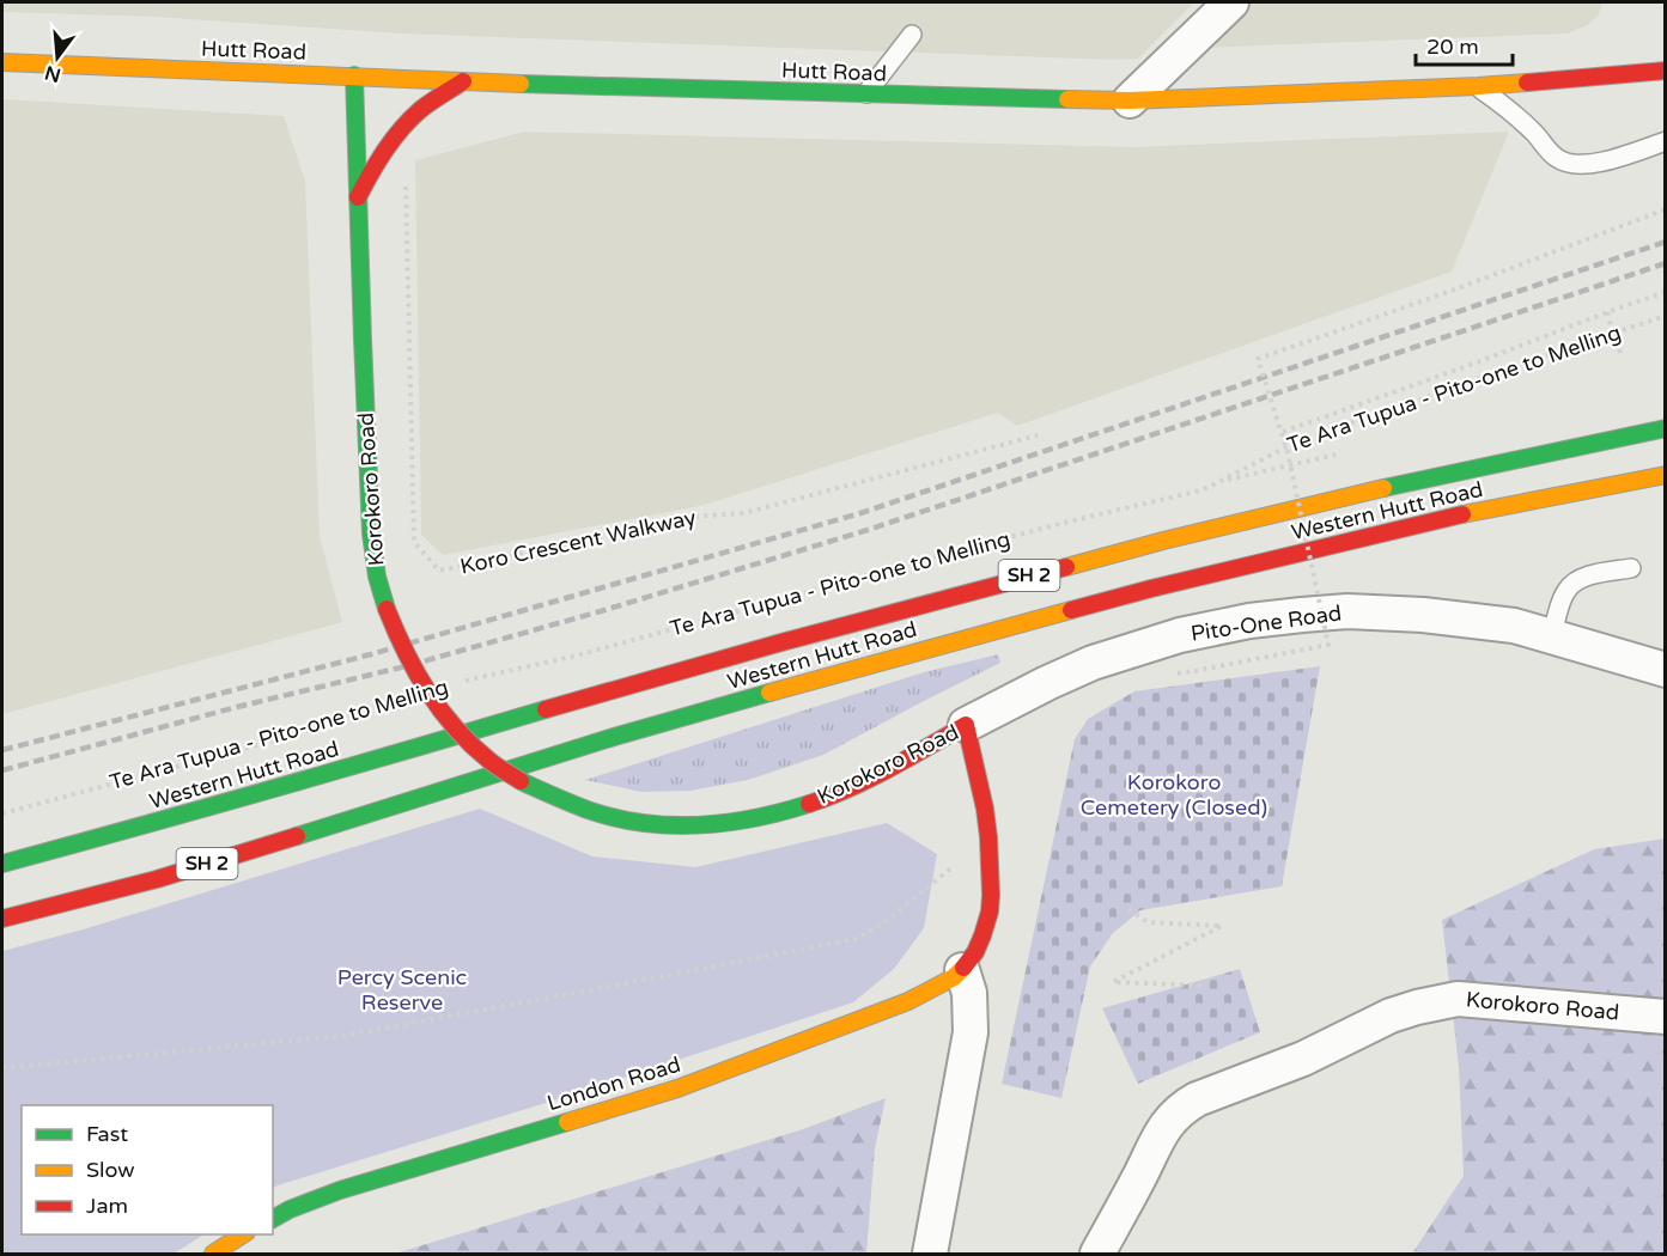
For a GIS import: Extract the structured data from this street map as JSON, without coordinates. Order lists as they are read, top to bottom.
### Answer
{
  "streets": {
    "main road": [
      "Hutt Road",
      "Korokoro Road",
      "Western Hutt Road",
      "SH 2",
      "London Road"
    ],
    "street": ["Pito-One Road"],
    "path": ["Te Ara Tupua - Pito-one to Melling", "Koro Crescent Walkway"]
  },
  "crossings": [
    ["Hutt Road", "Korokoro Road"],
    ["Korokoro Road", "Pito-One Road"],
    ["Korokoro Road", "London Road"]
  ],
  "parks": ["Korokoro Cemetery (Closed)", "Percy Scenic Reserve"],
  "legend": ["Fast", "Slow", "Jam"],
  "scale_bar": "20 m",
  "north": "bottom"
}
